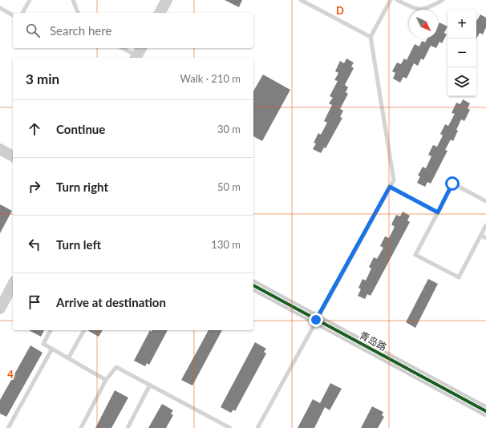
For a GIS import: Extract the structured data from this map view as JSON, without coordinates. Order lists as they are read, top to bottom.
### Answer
{
  "streets": {
    "street": ["青岛路"]
  },
  "north": "bottom right",
  "page": {
    "map_buttons": ["+", "−"],
    "search": "Search here",
    "heading": ["3 min", "Walk · 210 m"],
    "list": [
      ["Continue", "30 m"],
      ["Turn right", "50 m"],
      ["Turn left", "130 m"],
      "Arrive at destination"
    ]
  },
  "grid": {
    "columns": ["D"],
    "rows": ["4"]
  }
}
